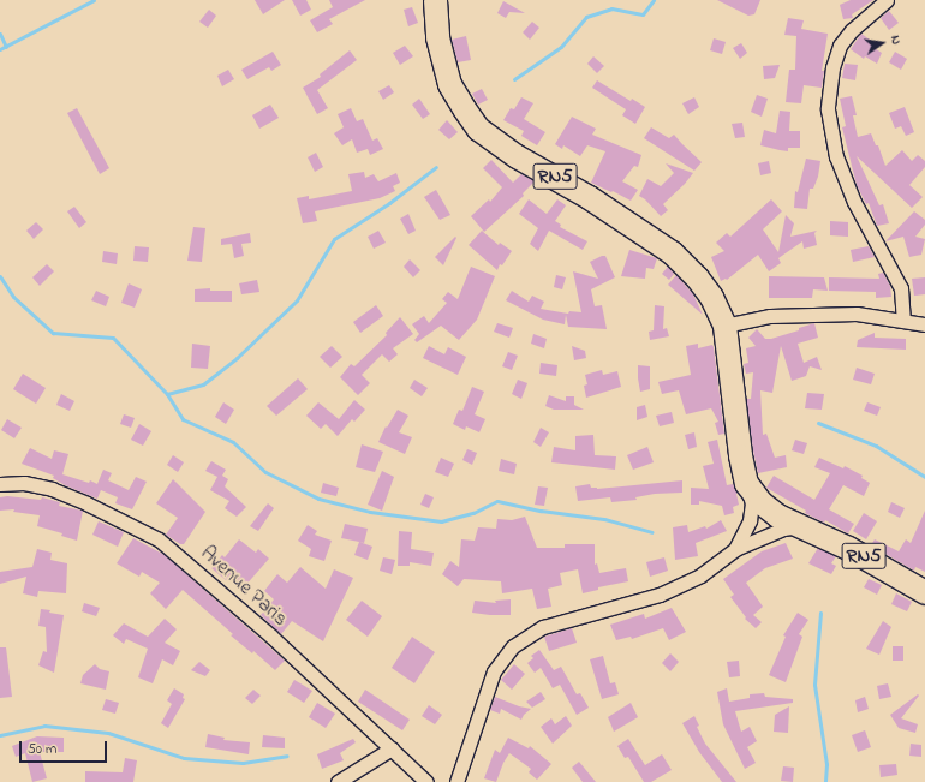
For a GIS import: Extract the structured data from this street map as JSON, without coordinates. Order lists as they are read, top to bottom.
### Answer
{
  "streets": {
    "highway": ["RN5"],
    "street": ["Avenue Paris"]
  },
  "scale_bar": "50 m",
  "north": "right"
}
